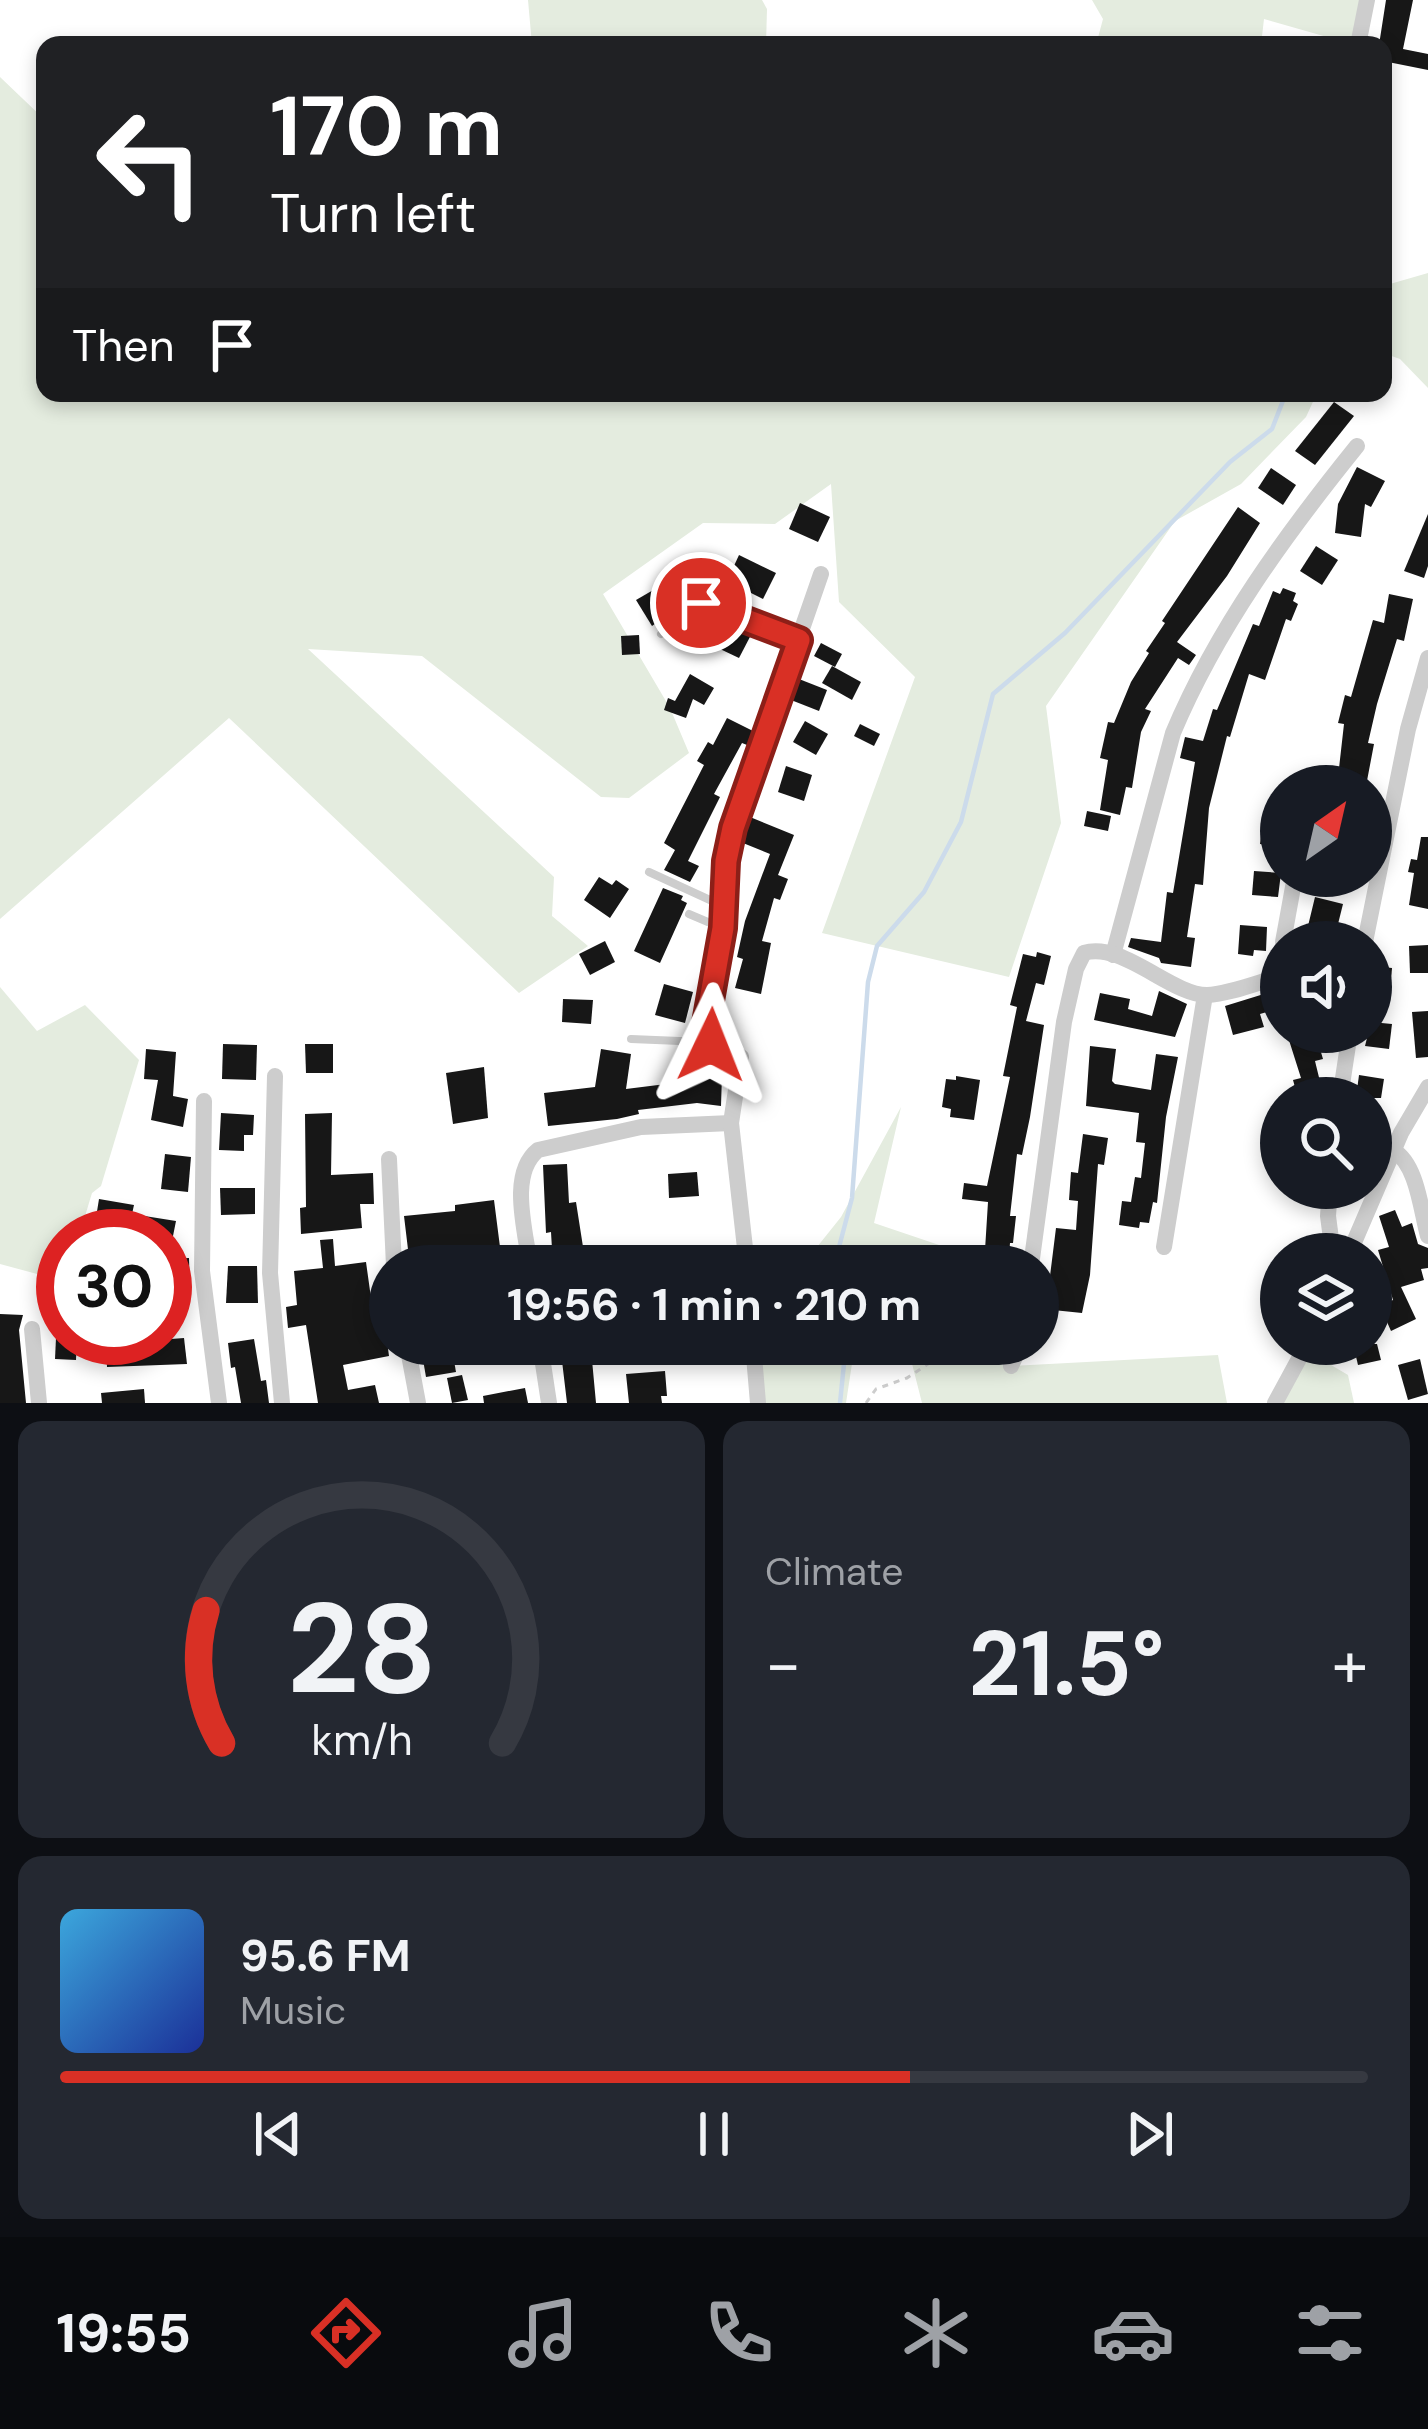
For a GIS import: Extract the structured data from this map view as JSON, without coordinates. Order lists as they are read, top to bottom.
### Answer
{
  "north": "top right",
  "page": {
    "turn": ["170 m", "Turn left"],
    "then": "Then",
    "limit": "30",
    "trip": "19:56 · 1 min · 210 m",
    "tile": "Climate",
    "heat": ["−", "21.5°", "+"],
    "song": ["95.6 FM", "Music"],
    "tabs": "19:55",
    "gauge": ["28", "km/h"]
  }
}
